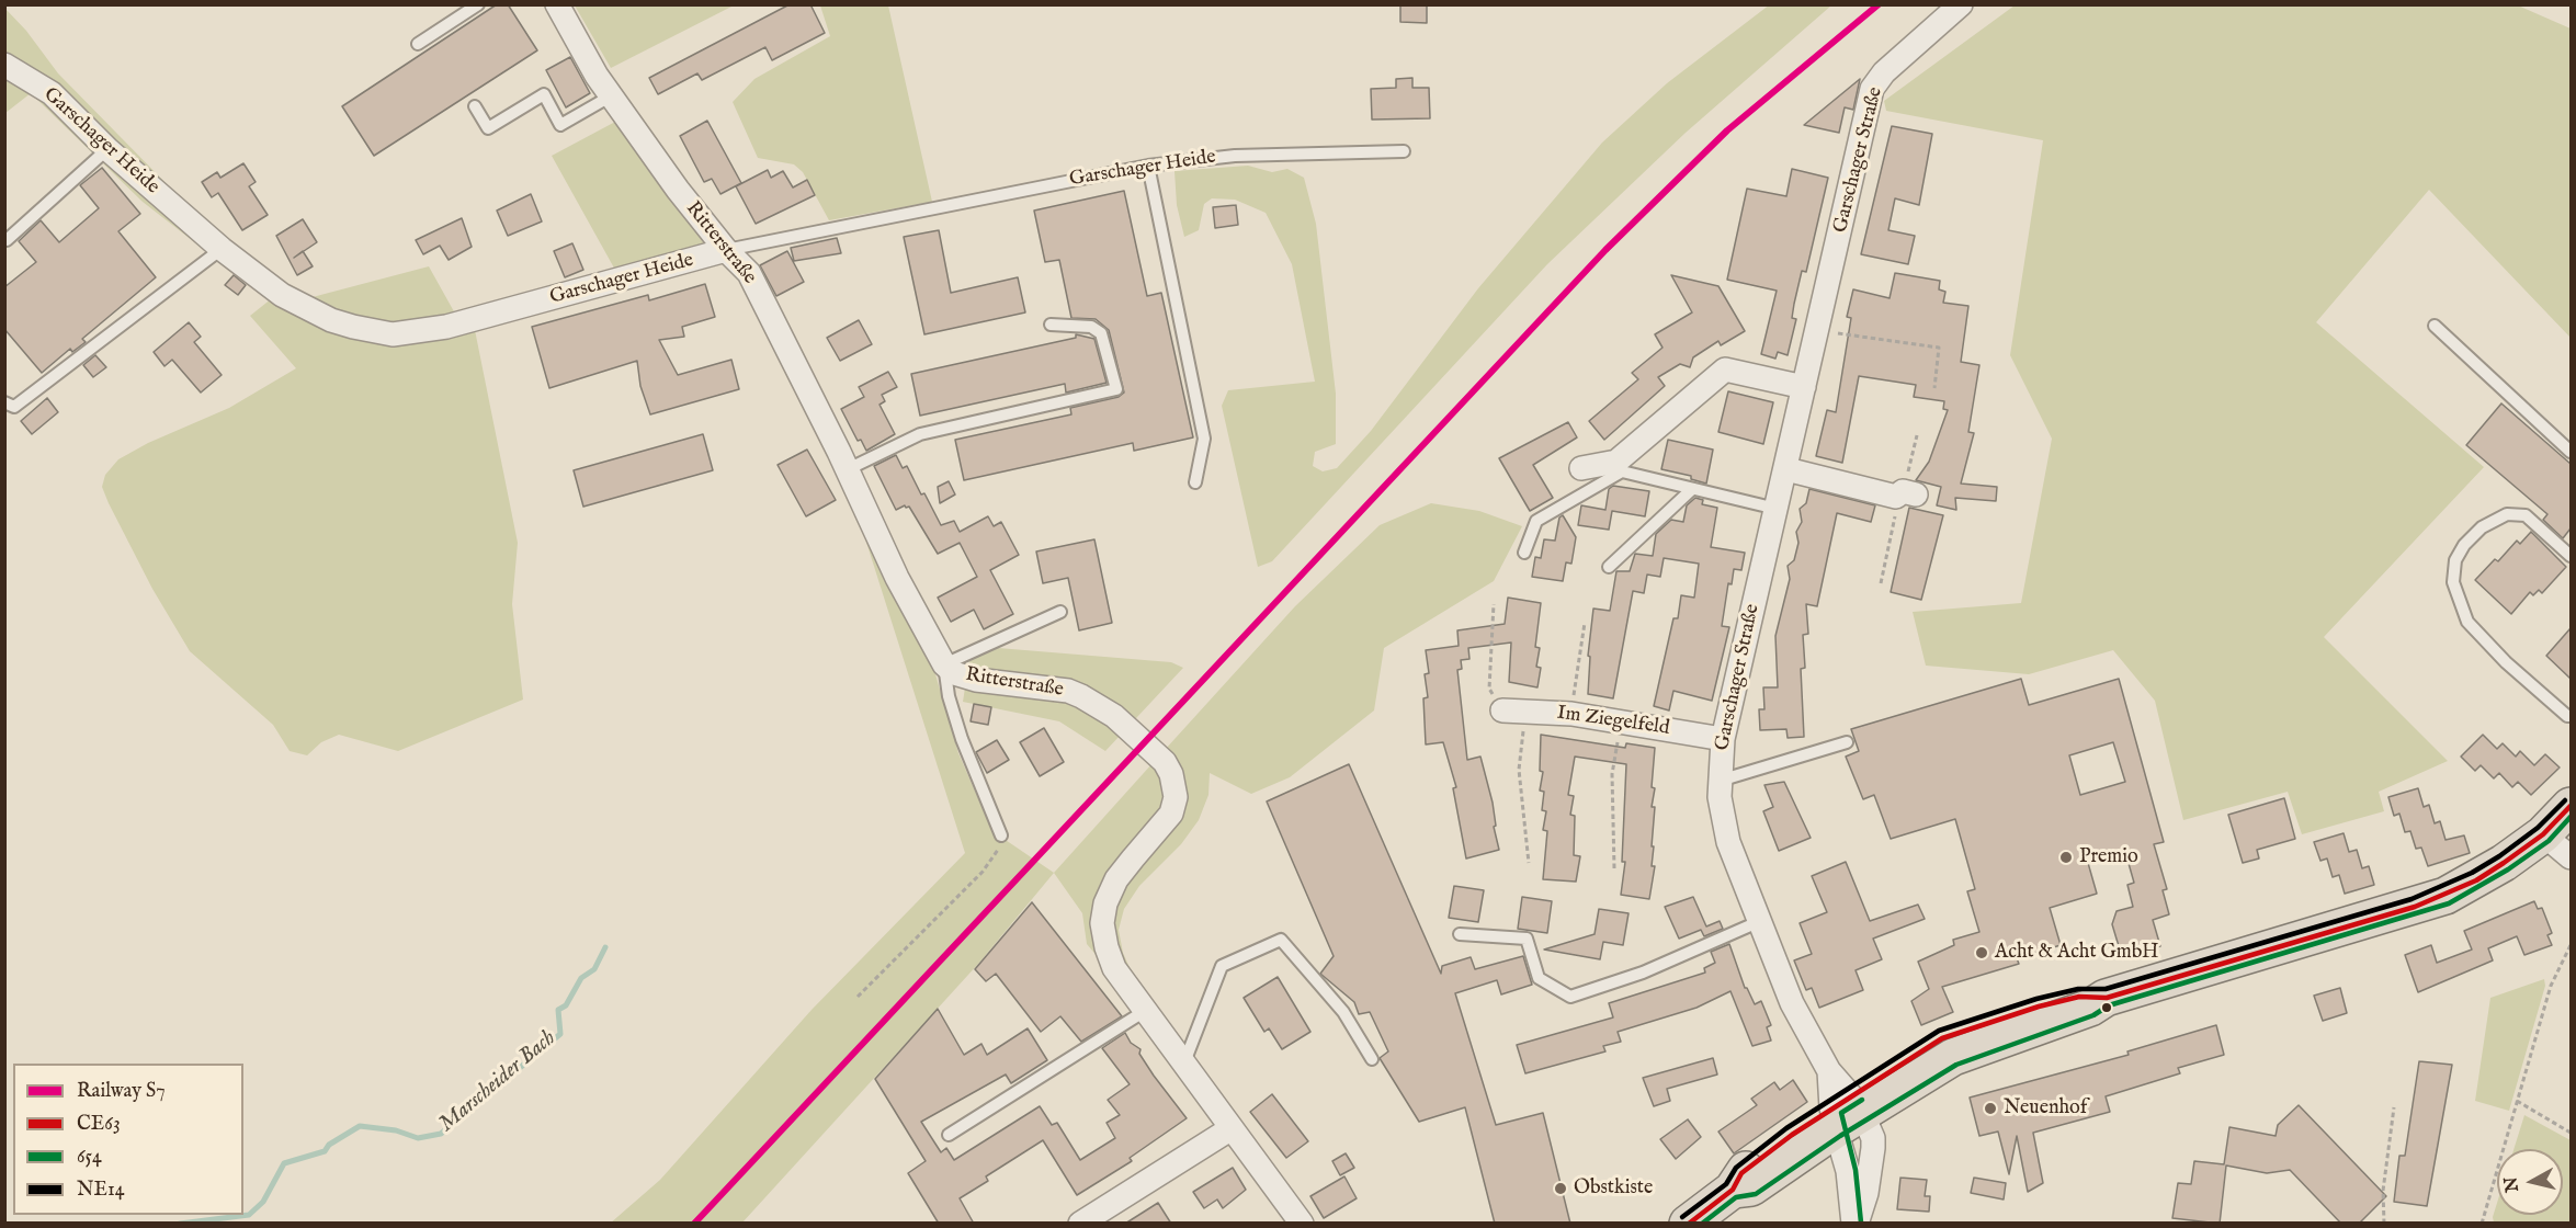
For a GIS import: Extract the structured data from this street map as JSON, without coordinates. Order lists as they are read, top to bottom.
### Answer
{
  "streets": {
    "street": [
      "Garschager Heide",
      "Garschager Straße",
      "Ritterstraße",
      "Im Ziegelfeld"
    ]
  },
  "crossings": [
    ["Garschager Heide", "Ritterstraße"],
    ["Garschager Straße", "Im Ziegelfeld"]
  ],
  "water": ["Marscheider Bach"],
  "places": [
    "Premio",
    "Acht & Acht GmbH",
    "Neuenhof",
    "Obstkiste"
  ],
  "lines": [
    "rail line S7",
    "transit line NE14",
    "transit line CE63",
    "transit line 654"
  ],
  "legend": [
    "Railway S7",
    "CE63",
    "654",
    "NE14"
  ],
  "north": "left"
}
